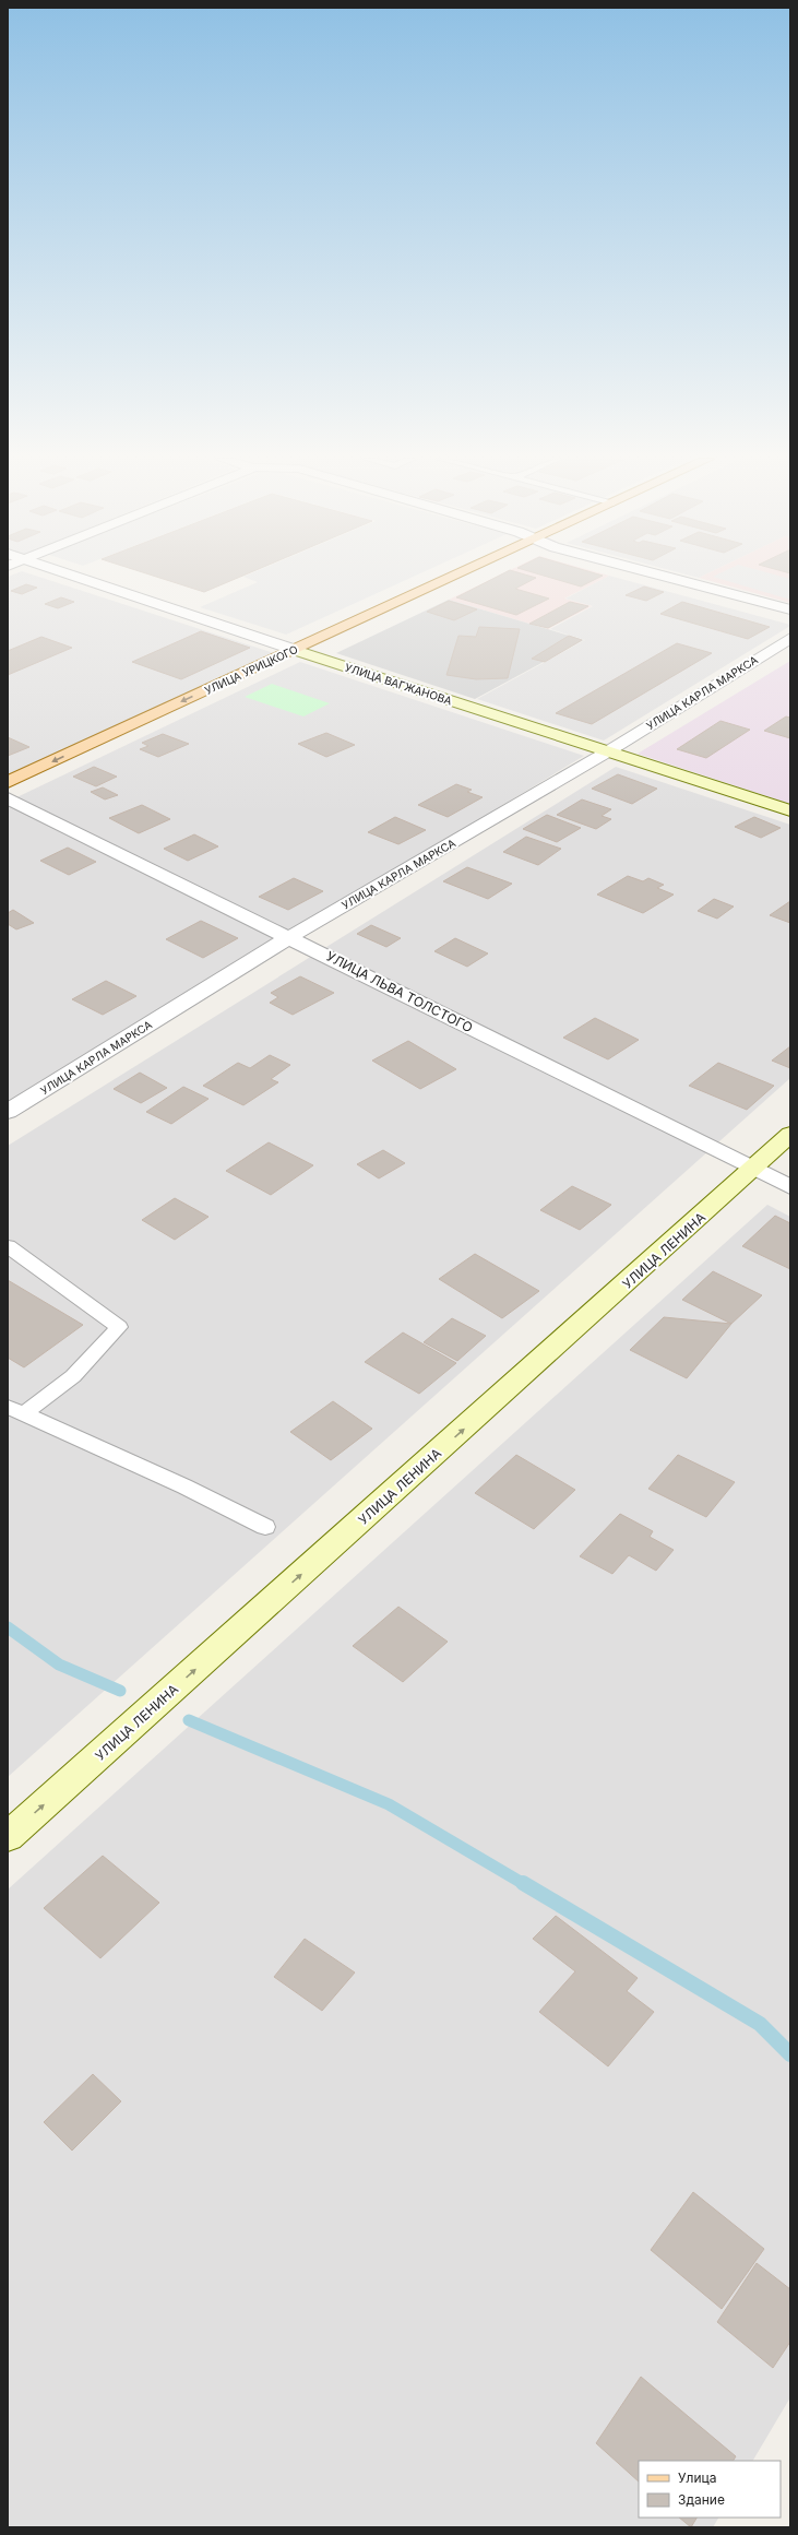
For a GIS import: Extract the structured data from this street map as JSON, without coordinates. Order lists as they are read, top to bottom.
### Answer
{
  "streets": {
    "main road": ["УЛИЦА УРИЦКОГО", "УЛИЦА ВАГЖАНОВА", "УЛИЦА ЛЕНИНА"],
    "street": ["УЛИЦА КАРЛА МАРКСА", "УЛИЦА ЛЬВА ТОЛСТОГО"]
  },
  "crossings": [
    ["УЛИЦА УРИЦКОГО", "УЛИЦА ВАГЖАНОВА"],
    ["УЛИЦА ВАГЖАНОВА", "УЛИЦА КАРЛА МАРКСА"],
    ["УЛИЦА КАРЛА МАРКСА", "УЛИЦА ЛЬВА ТОЛСТОГО"],
    ["УЛИЦА ЛЬВА ТОЛСТОГО", "УЛИЦА ЛЕНИНА"]
  ],
  "one_way": ["УЛИЦА УРИЦКОГО", "УЛИЦА ЛЕНИНА"],
  "legend": ["Улица", "Здание"]
}
